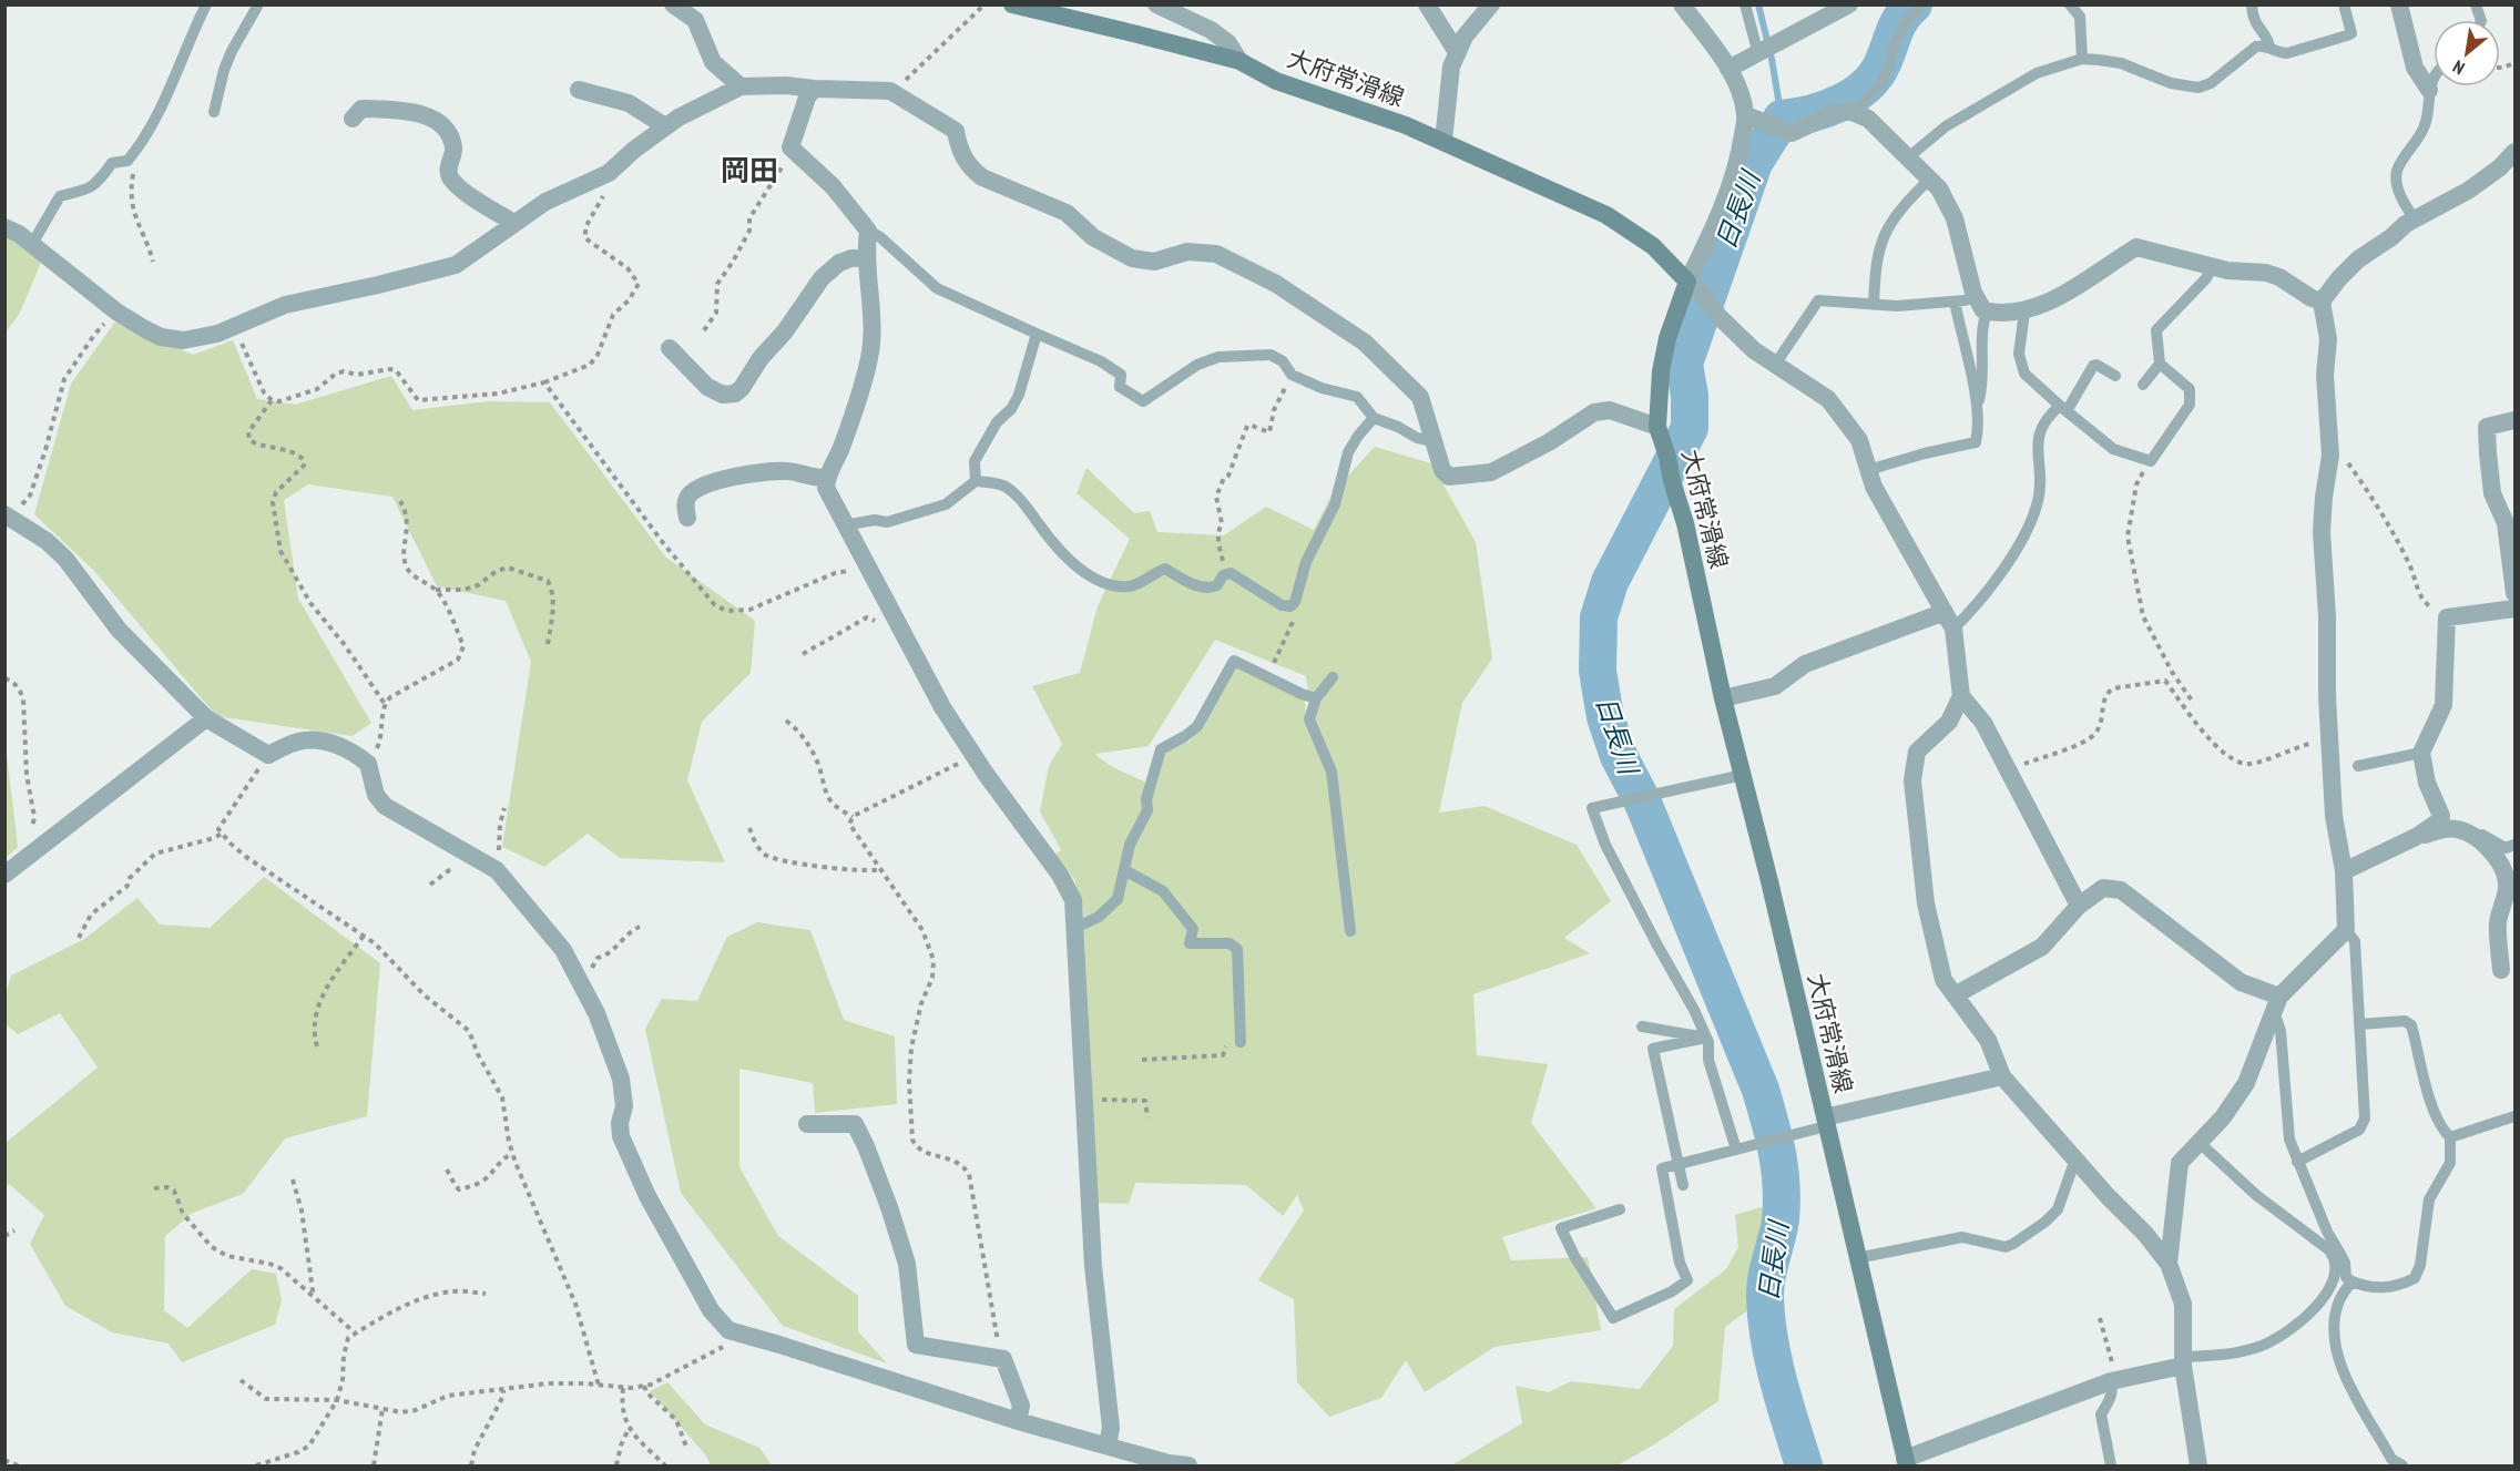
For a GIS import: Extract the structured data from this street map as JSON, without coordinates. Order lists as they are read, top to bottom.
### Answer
{
  "streets": {
    "main road": ["大府常滑線"]
  },
  "districts": ["岡田"],
  "water": ["日長川"],
  "north": "bottom left"
}
